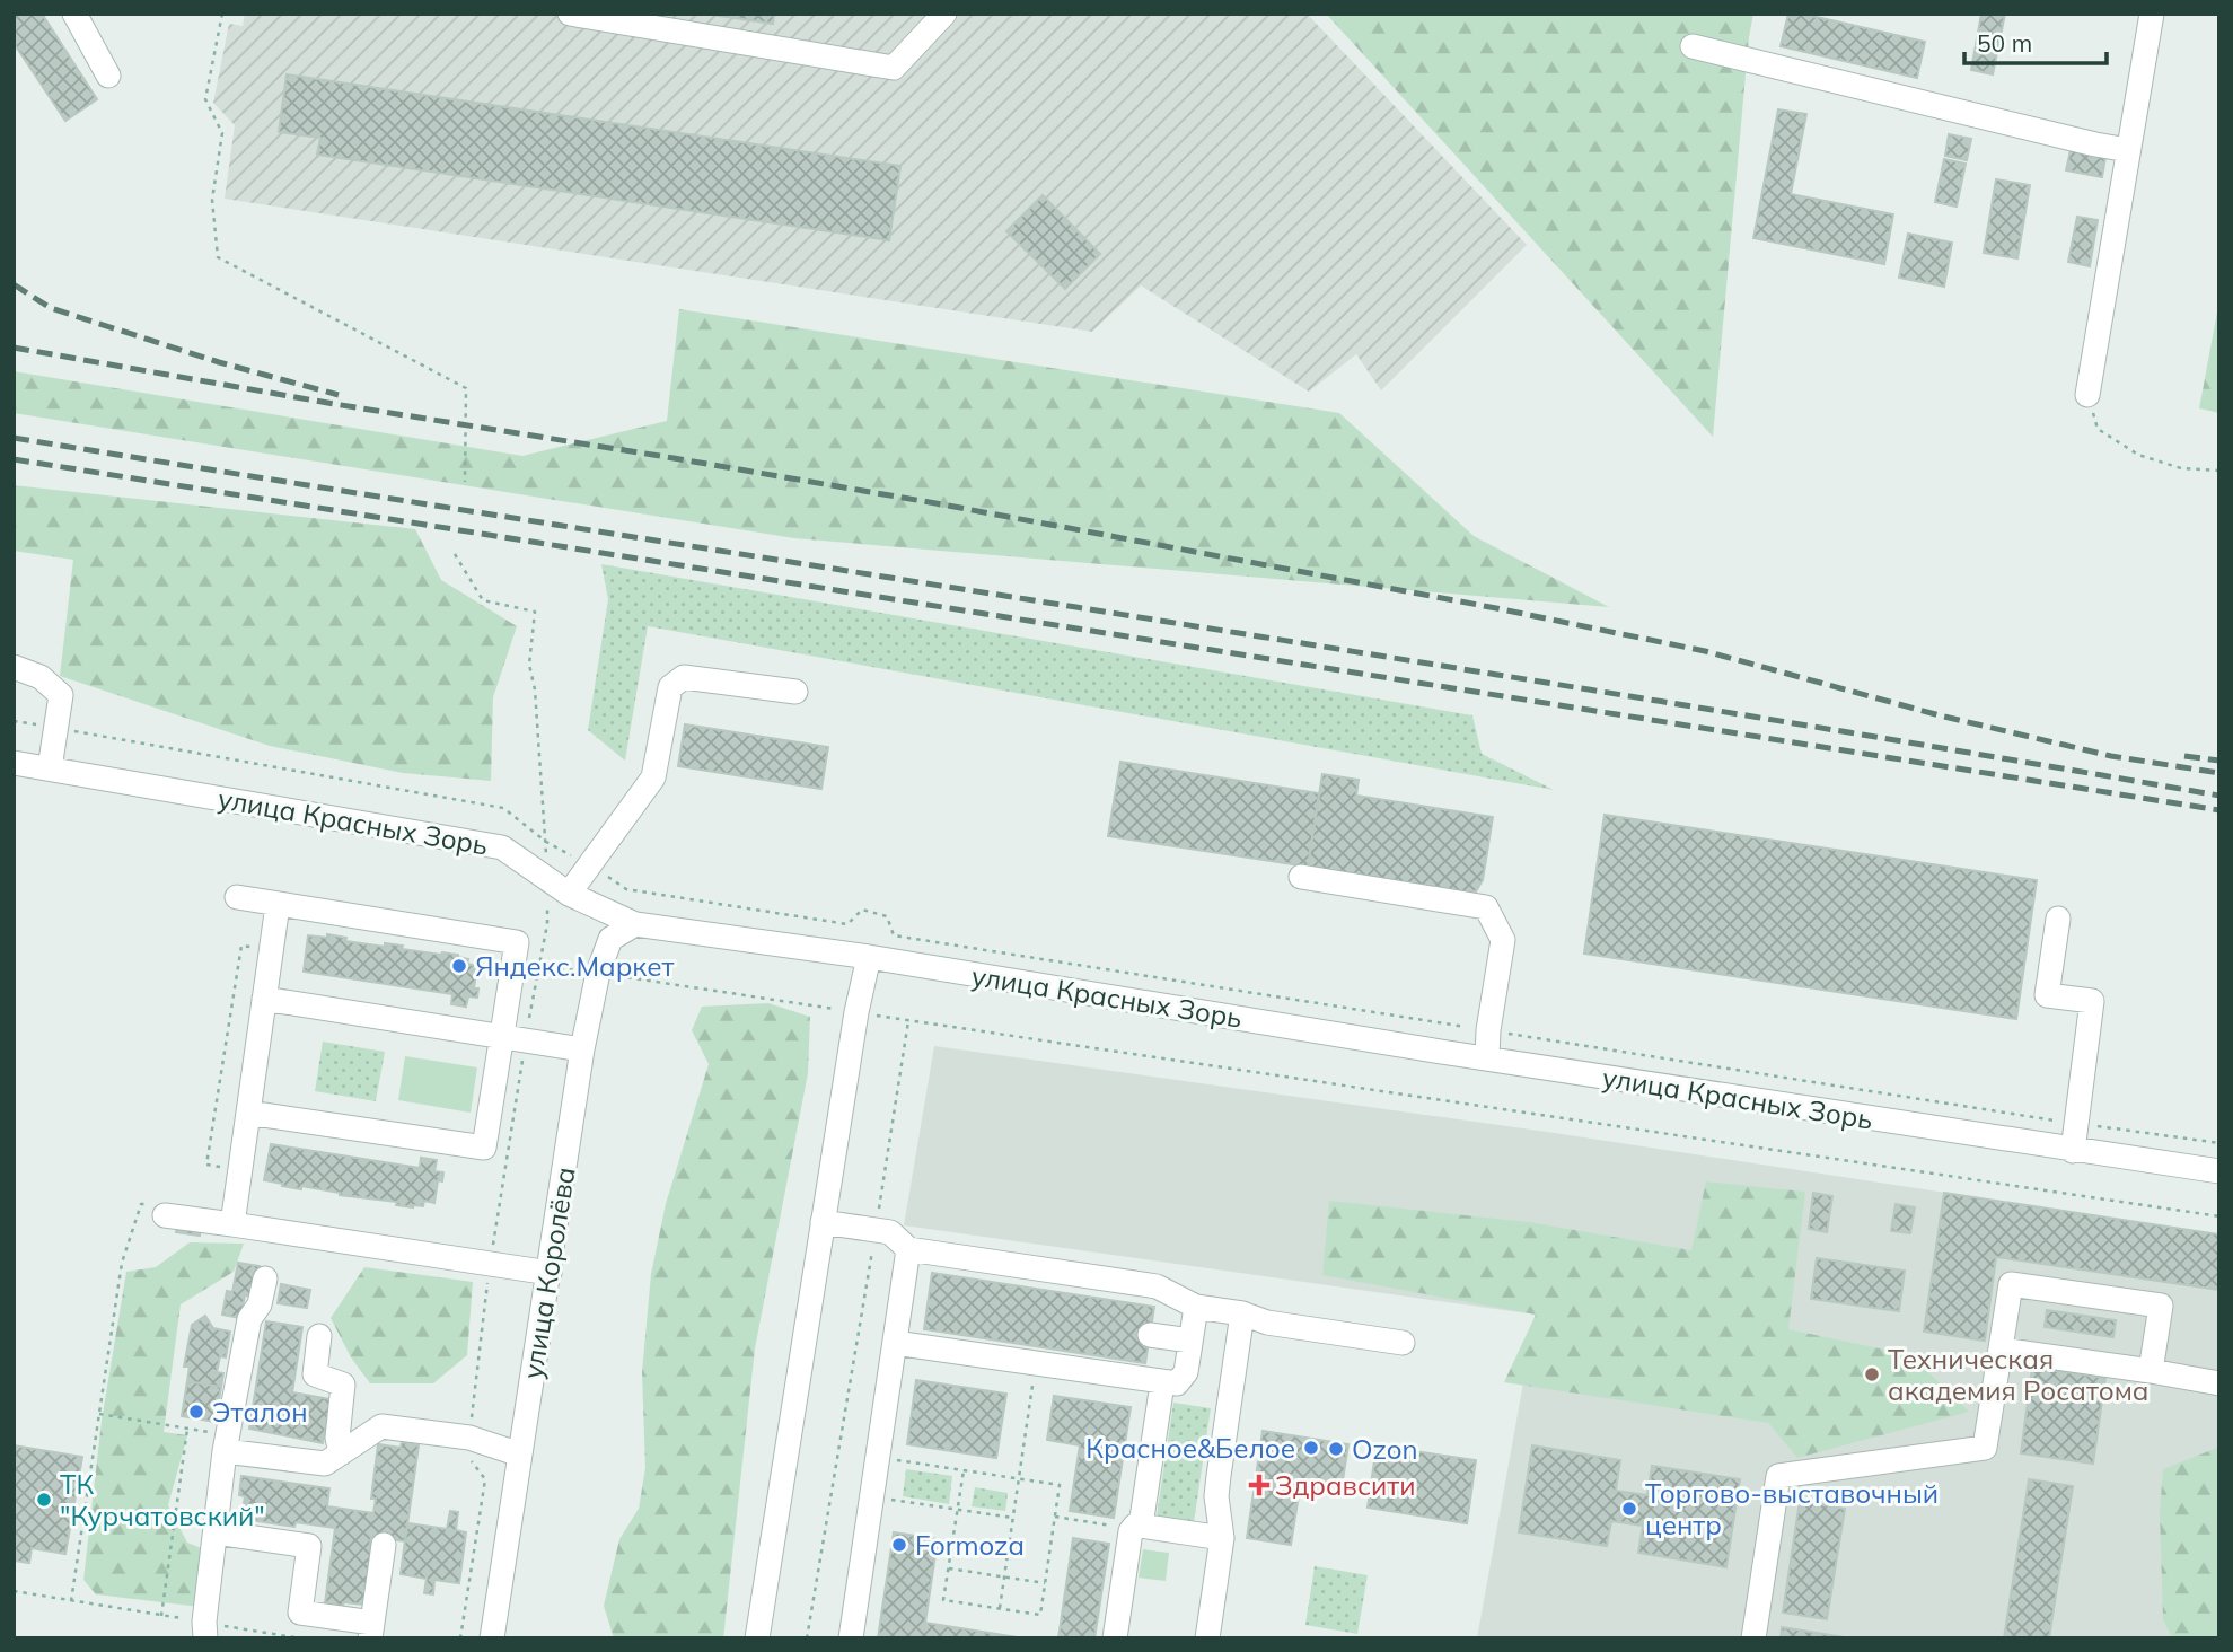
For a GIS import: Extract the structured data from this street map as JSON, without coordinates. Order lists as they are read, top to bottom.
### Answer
{
  "streets": {
    "street": ["улица Красных Зорь", "улица Королёва"]
  },
  "crossings": [
    ["улица Красных Зорь", "улица Королёва"]
  ],
  "places": {
    "other": [
      "Яндекс.Маркет",
      "Техническая академия Росатома",
      "Эталон",
      "Красное&Белое",
      "Ozon",
      "ТК \"Курчатовский\"",
      "Торгово-выставочный центр",
      "Formoza"
    ],
    "health": ["Здравсити"]
  },
  "scale_bar": "50 m"
}
